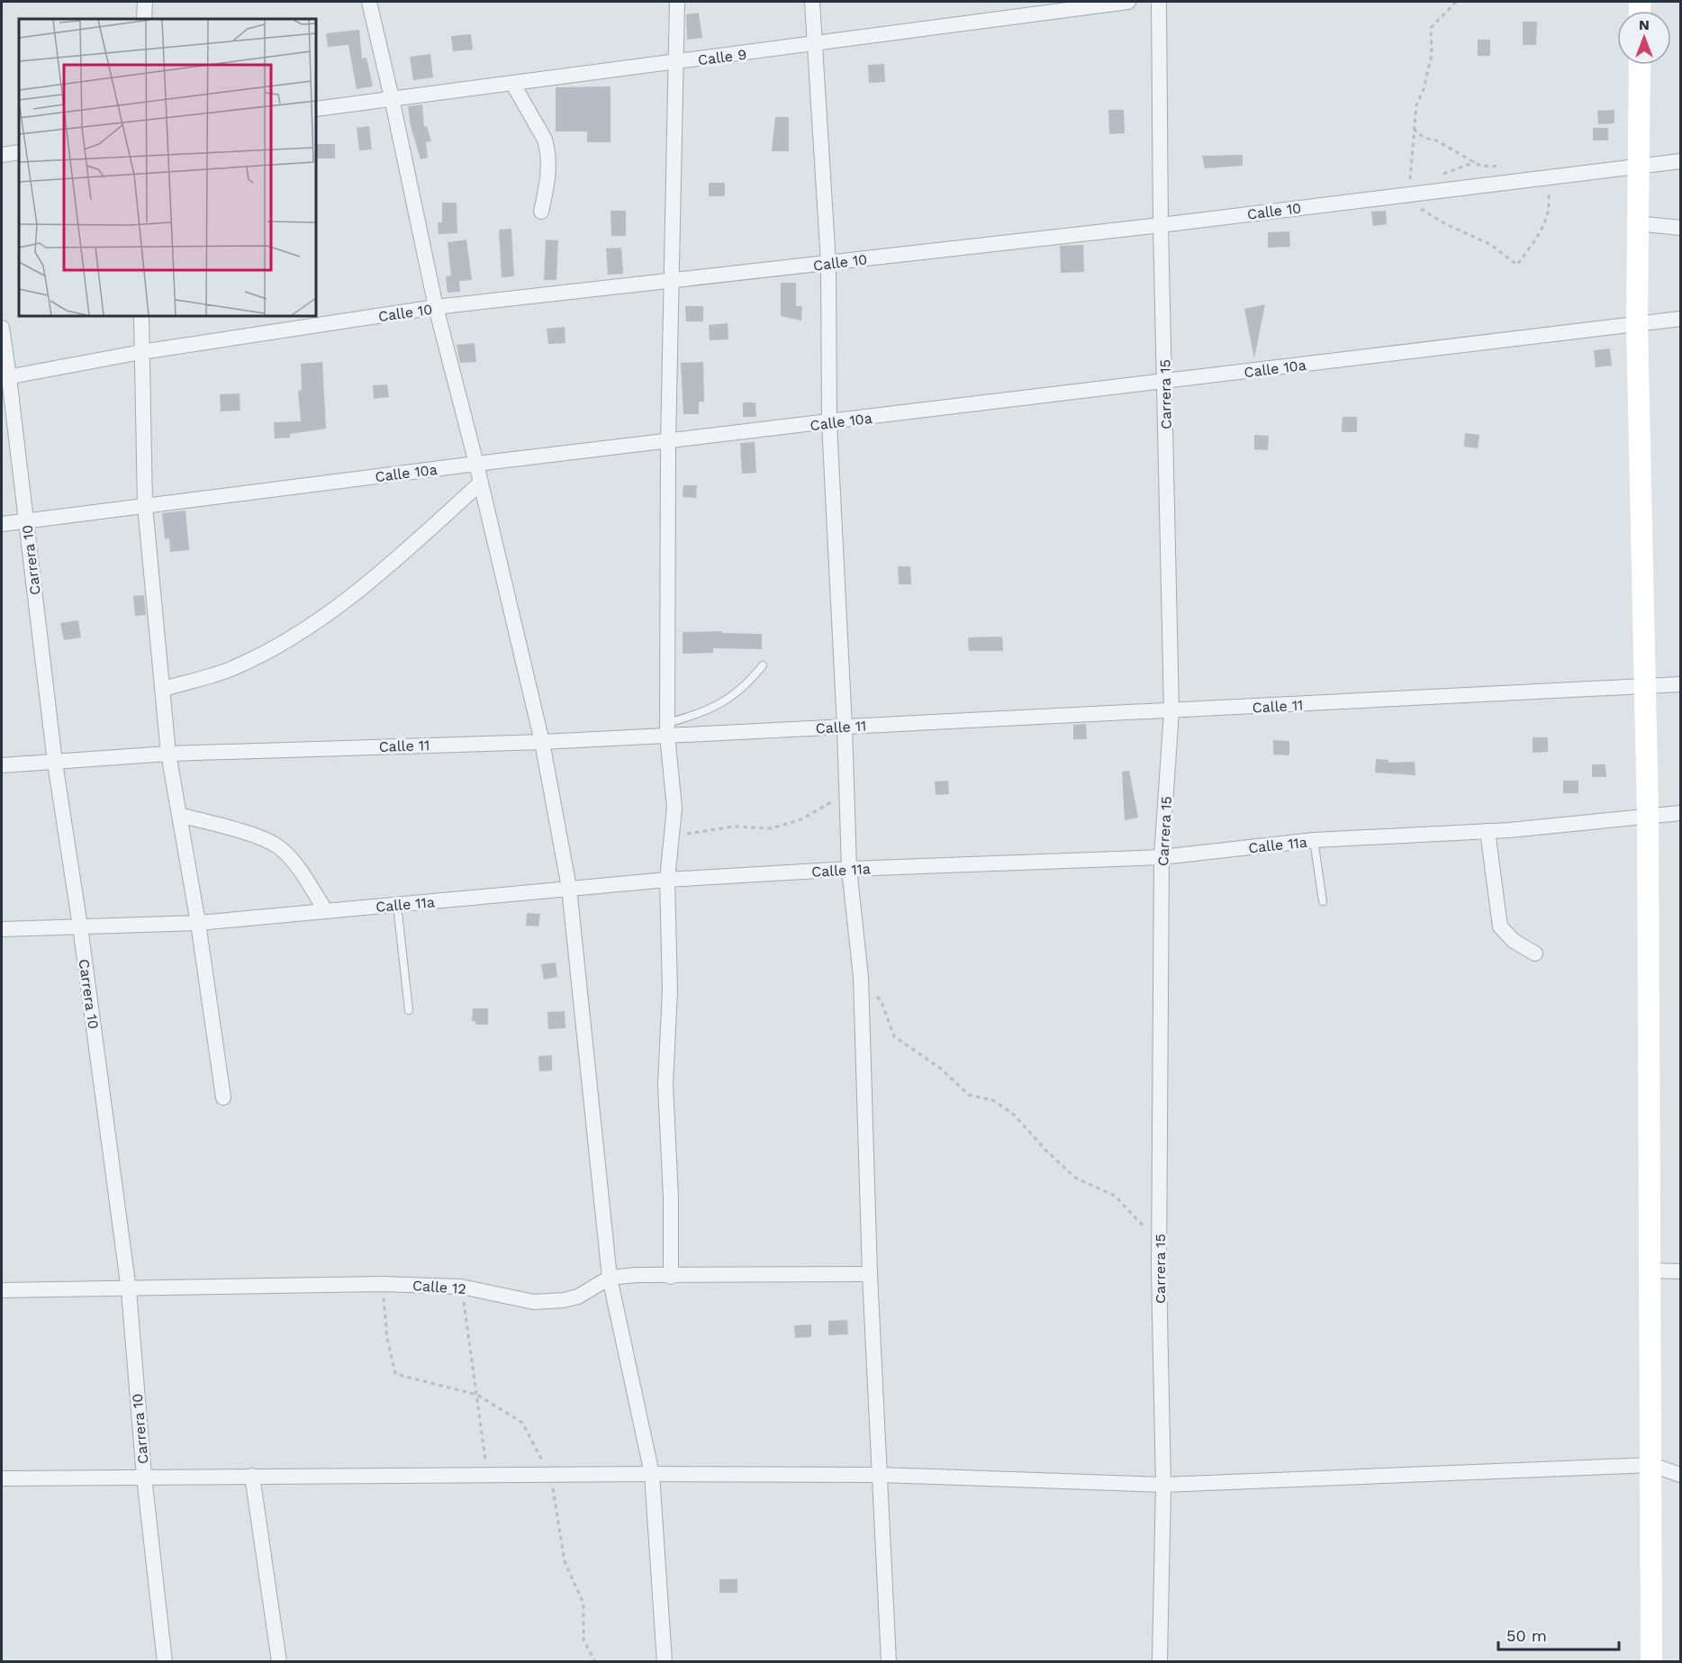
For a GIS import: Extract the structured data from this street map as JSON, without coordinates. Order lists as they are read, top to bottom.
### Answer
{
  "streets": {
    "street": [
      "Calle 9",
      "Calle 10",
      "Calle 10a",
      "Carrera 15",
      "Carrera 10",
      "Calle 11",
      "Calle 11a",
      "Calle 12"
    ]
  },
  "crossings": [
    ["Calle 10", "Carrera 15"],
    ["Calle 10", "Carrera 10"],
    ["Calle 10a", "Carrera 15"],
    ["Calle 10a", "Carrera 10"],
    ["Carrera 15", "Calle 11"],
    ["Carrera 15", "Calle 11a"],
    ["Carrera 10", "Calle 11"],
    ["Carrera 10", "Calle 11a"],
    ["Carrera 10", "Calle 12"]
  ],
  "scale_bar": "50 m",
  "north": "top"
}
